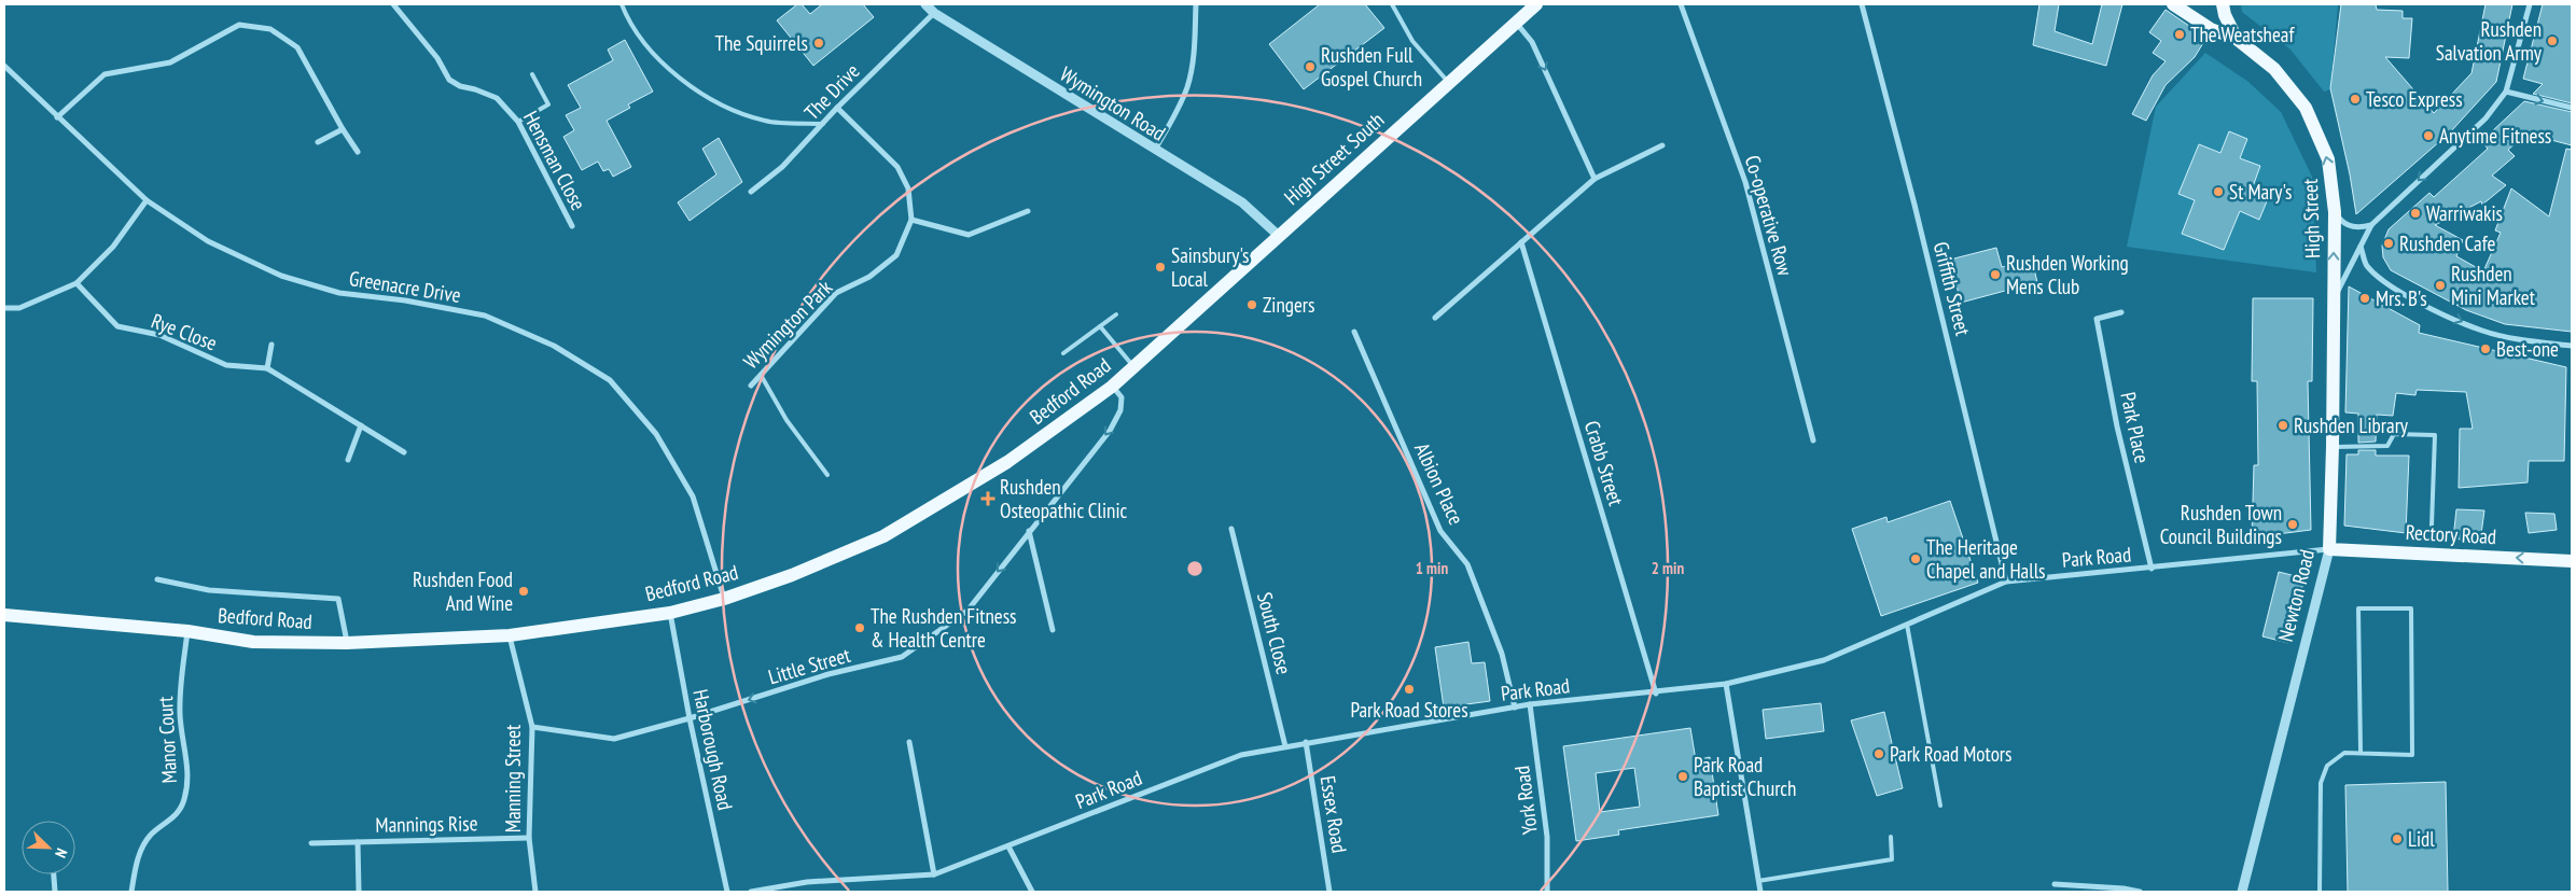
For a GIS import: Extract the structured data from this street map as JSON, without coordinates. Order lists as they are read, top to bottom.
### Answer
{
  "streets": {
    "main road": [
      "High Street South",
      "High Street",
      "Bedford Road",
      "Rectory Road",
      "Newton Road"
    ],
    "street": [
      "The Drive",
      "Wymington Road",
      "Hensman Close",
      "Co-operative Row",
      "Greenacre Drive",
      "Griffith Street",
      "Wymington Park",
      "Rye Close",
      "Park Place",
      "Crabb Street",
      "Albion Place",
      "Park Road",
      "South Close",
      "Little Street",
      "Manor Court",
      "Harborough Road",
      "Manning Street",
      "York Road",
      "Essex Road",
      "Mannings Rise"
    ]
  },
  "crossings": [
    ["The Drive", "Wymington Road"],
    ["The Drive", "Wymington Park"],
    ["Wymington Road", "High Street South"],
    ["Wymington Road", "Bedford Road"],
    ["High Street South", "Bedford Road"],
    ["High Street", "Newton Road"],
    ["Greenacre Drive", "Bedford Road"],
    ["Griffith Street", "Park Road"],
    ["Bedford Road", "Little Street"],
    ["Bedford Road", "Manor Court"],
    ["Bedford Road", "Harborough Road"],
    ["Bedford Road", "Manning Street"],
    ["Park Place", "Park Road"],
    ["Crabb Street", "Park Road"],
    ["Albion Place", "Park Road"],
    ["Rectory Road", "Park Road"],
    ["Rectory Road", "Newton Road"],
    ["Park Road", "Newton Road"],
    ["Park Road", "South Close"],
    ["Park Road", "York Road"],
    ["Park Road", "Essex Road"],
    ["Little Street", "Harborough Road"],
    ["Little Street", "Manning Street"],
    ["Manning Street", "Mannings Rise"]
  ],
  "one_way": ["High Street", "Rectory Road", "Little Street"],
  "places": {
    "other": [
      "The Weatsheaf",
      "Rushden Salvation Army",
      "The Squirrels",
      "Rushden Full Gospel Church",
      "Tesco Express",
      "Anytime Fitness",
      "St Mary's",
      "Warriwakis",
      "Rushden Cafe",
      "Sainsbury's Local",
      "Rushden Working Mens Club",
      "Rushden Mini Market",
      "Mrs. B's",
      "Zingers",
      "Best-one",
      "Rushden Library",
      "Rushden Town Council Buildings",
      "The Heritage Chapel and Halls",
      "Rushden Food And Wine",
      "The Rushden Fitness & Health Centre",
      "Park Road Stores",
      "Park Road Motors",
      "Park Road Baptist Church",
      "Lidl"
    ],
    "health": ["Rushden Osteopathic Clinic"]
  },
  "north": "bottom right",
  "rings": ["1 min", "2 min"]
}
